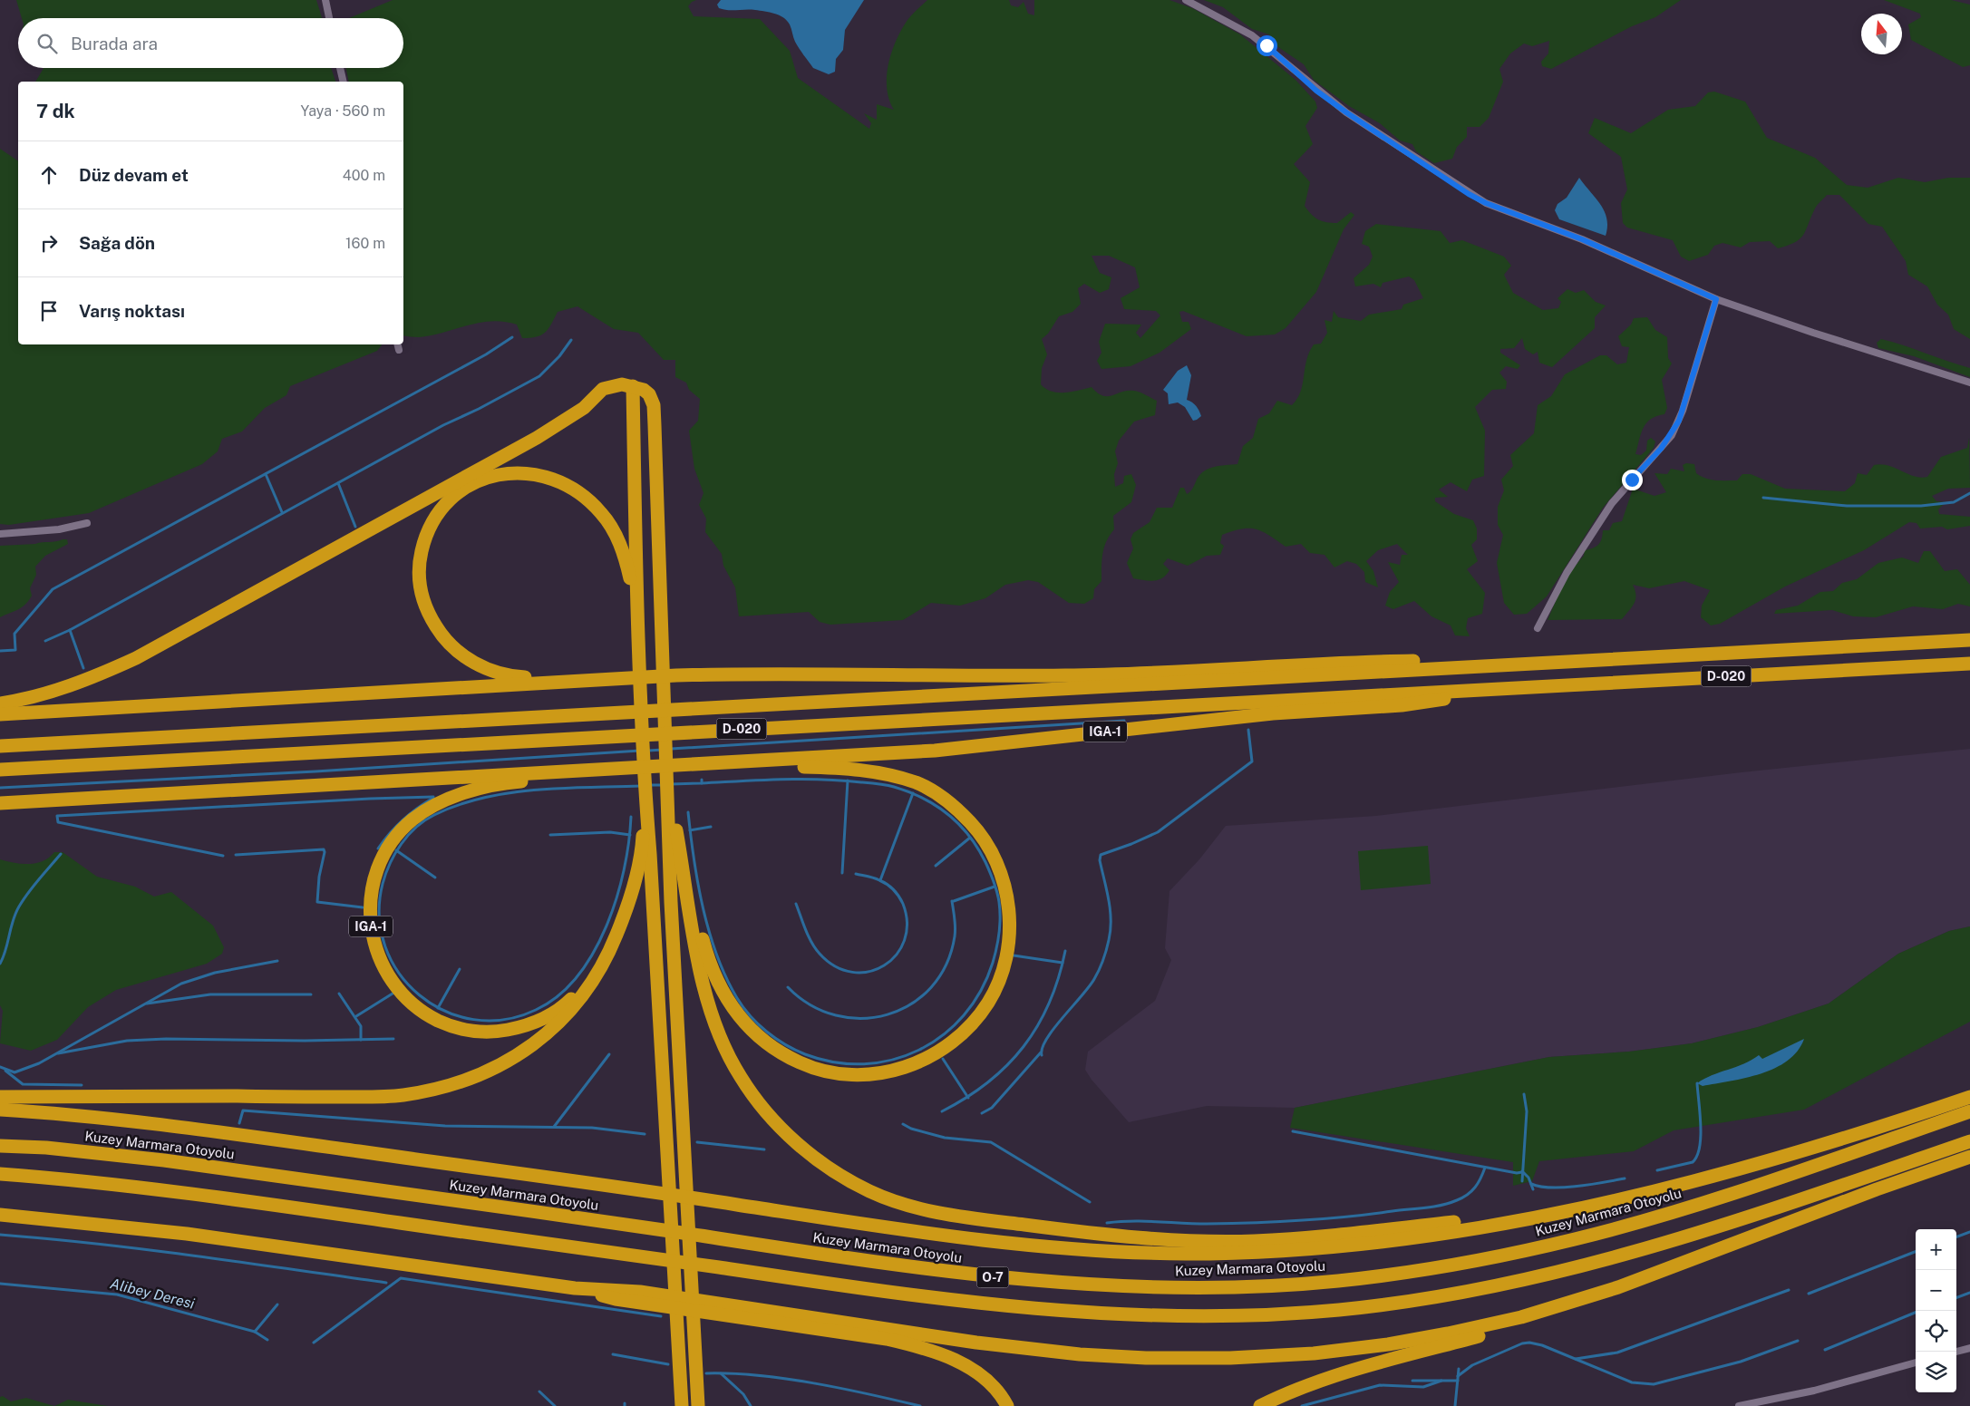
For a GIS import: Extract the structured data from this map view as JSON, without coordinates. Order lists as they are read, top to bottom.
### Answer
{
  "streets": {
    "highway": [
      "D-020",
      "IGA-1",
      "Kuzey Marmara Otoyolu",
      "O-7"
    ]
  },
  "crossings": [
    ["D-020", "IGA-1"]
  ],
  "water": ["Alibey Deresi"],
  "north": "top",
  "page": {
    "search": "Burada ara",
    "heading": ["7 dk", "Yaya · 560 m"],
    "list": [
      ["Düz devam et", "400 m"],
      ["Sağa dön", "160 m"],
      "Varış noktası"
    ],
    "map_buttons": ["+", "−"]
  }
}
